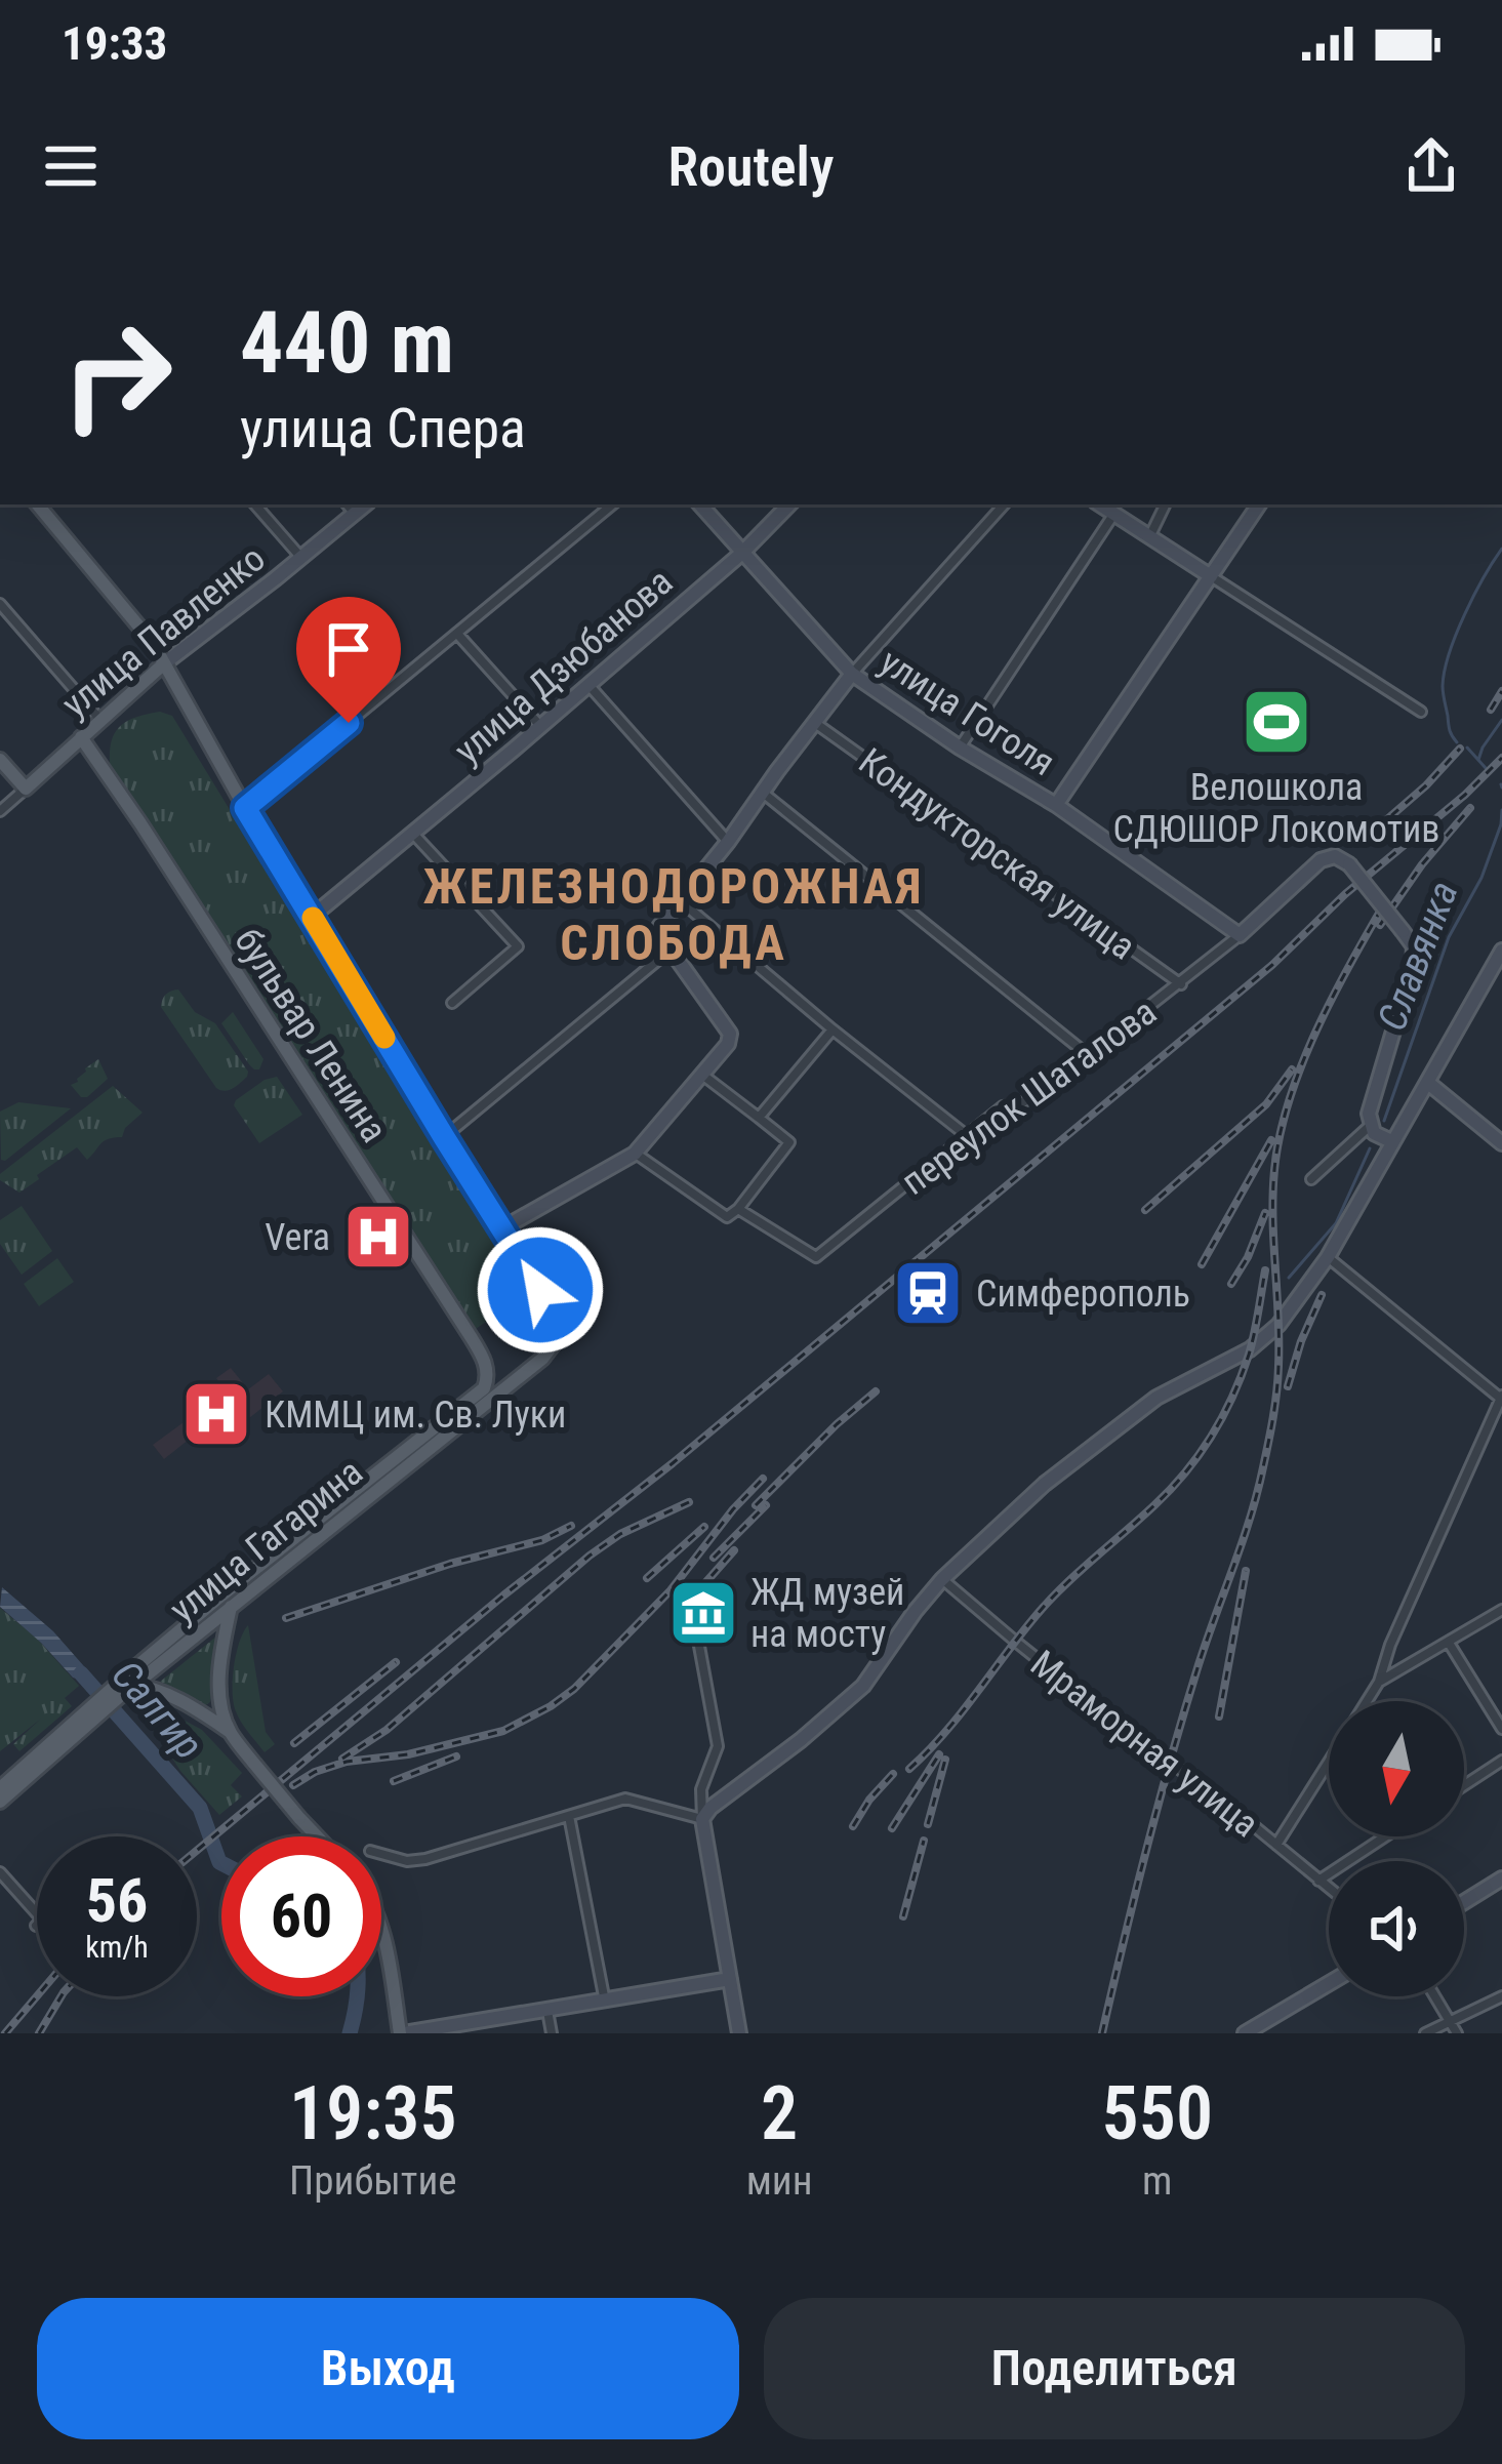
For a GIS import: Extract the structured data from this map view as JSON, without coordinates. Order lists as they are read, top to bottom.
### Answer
{
  "streets": {
    "main road": [
      "улица Павленко",
      "улица Дзюбанова",
      "улица Гоголя",
      "бульвар Ленина",
      "улица Гагарина"
    ],
    "street": ["Кондукторская улица", "переулок Шаталова", "Мраморная улица"]
  },
  "crossings": [
    ["улица Павленко", "бульвар Ленина"],
    ["улица Дзюбанова", "улица Гоголя"],
    ["улица Дзюбанова", "бульвар Ленина"],
    ["улица Гоголя", "переулок Шаталова"],
    ["Кондукторская улица", "переулок Шаталова"],
    ["бульвар Ленина", "улица Гагарина"]
  ],
  "districts": ["ЖЕЛЕЗНОДОРОЖНАЯ СЛОБОДА"],
  "water": ["Славянка", "Салгир"],
  "places": {
    "sports": ["Велошкола СДЮШОР Локомотив"],
    "hospital": ["Vera", "КММЦ им. Св. Луки"],
    "station": ["Симферополь"],
    "museum": ["ЖД музей на мосту"]
  },
  "north": "bottom",
  "page": {
    "status": "19:33",
    "header": "Routely",
    "turn": ["440 m", "улица Спера"],
    "speed": "56 km/h",
    "limit": "60",
    "eta": [
      "19:35",
      "Прибытие",
      "2",
      "мин",
      "550",
      "m"
    ],
    "buttons": ["Выход", "Поделиться"]
  }
}
